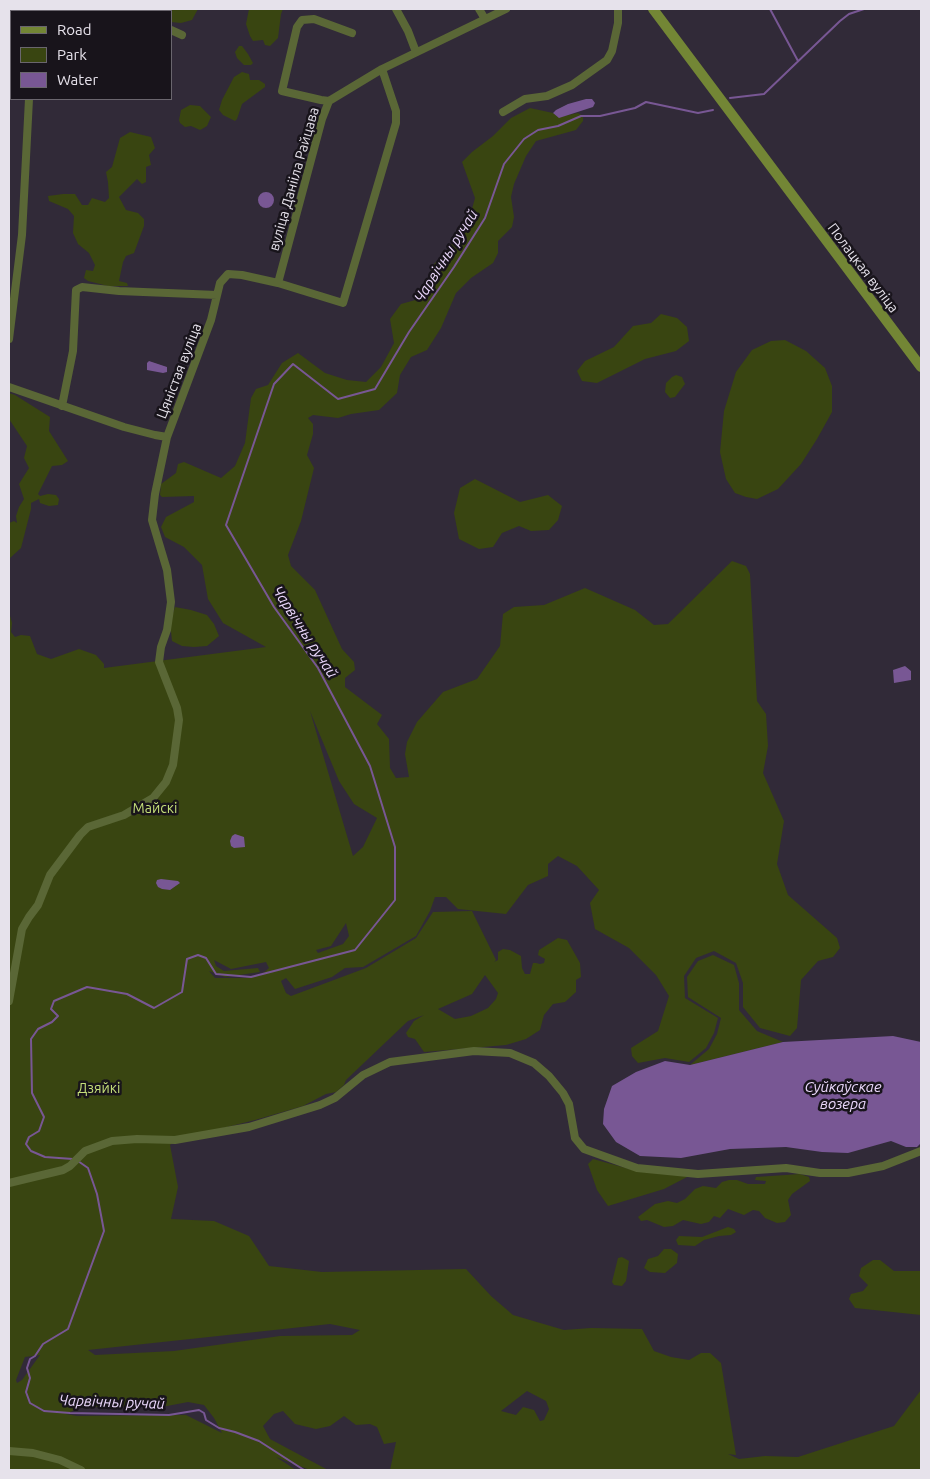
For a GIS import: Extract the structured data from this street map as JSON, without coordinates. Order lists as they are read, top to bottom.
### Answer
{
  "streets": {
    "main road": ["Полацкая вуліца"],
    "street": ["вуліца Данііла Райцава", "Цяністая вуліца"]
  },
  "crossings": [
    ["вуліца Данііла Райцава", "Цяністая вуліца"]
  ],
  "water": ["Чарвічны ручай", "Суйкаўскае возера"],
  "parks": ["Майскі", "Дзяйкі"],
  "legend": ["Road", "Park", "Water"]
}
